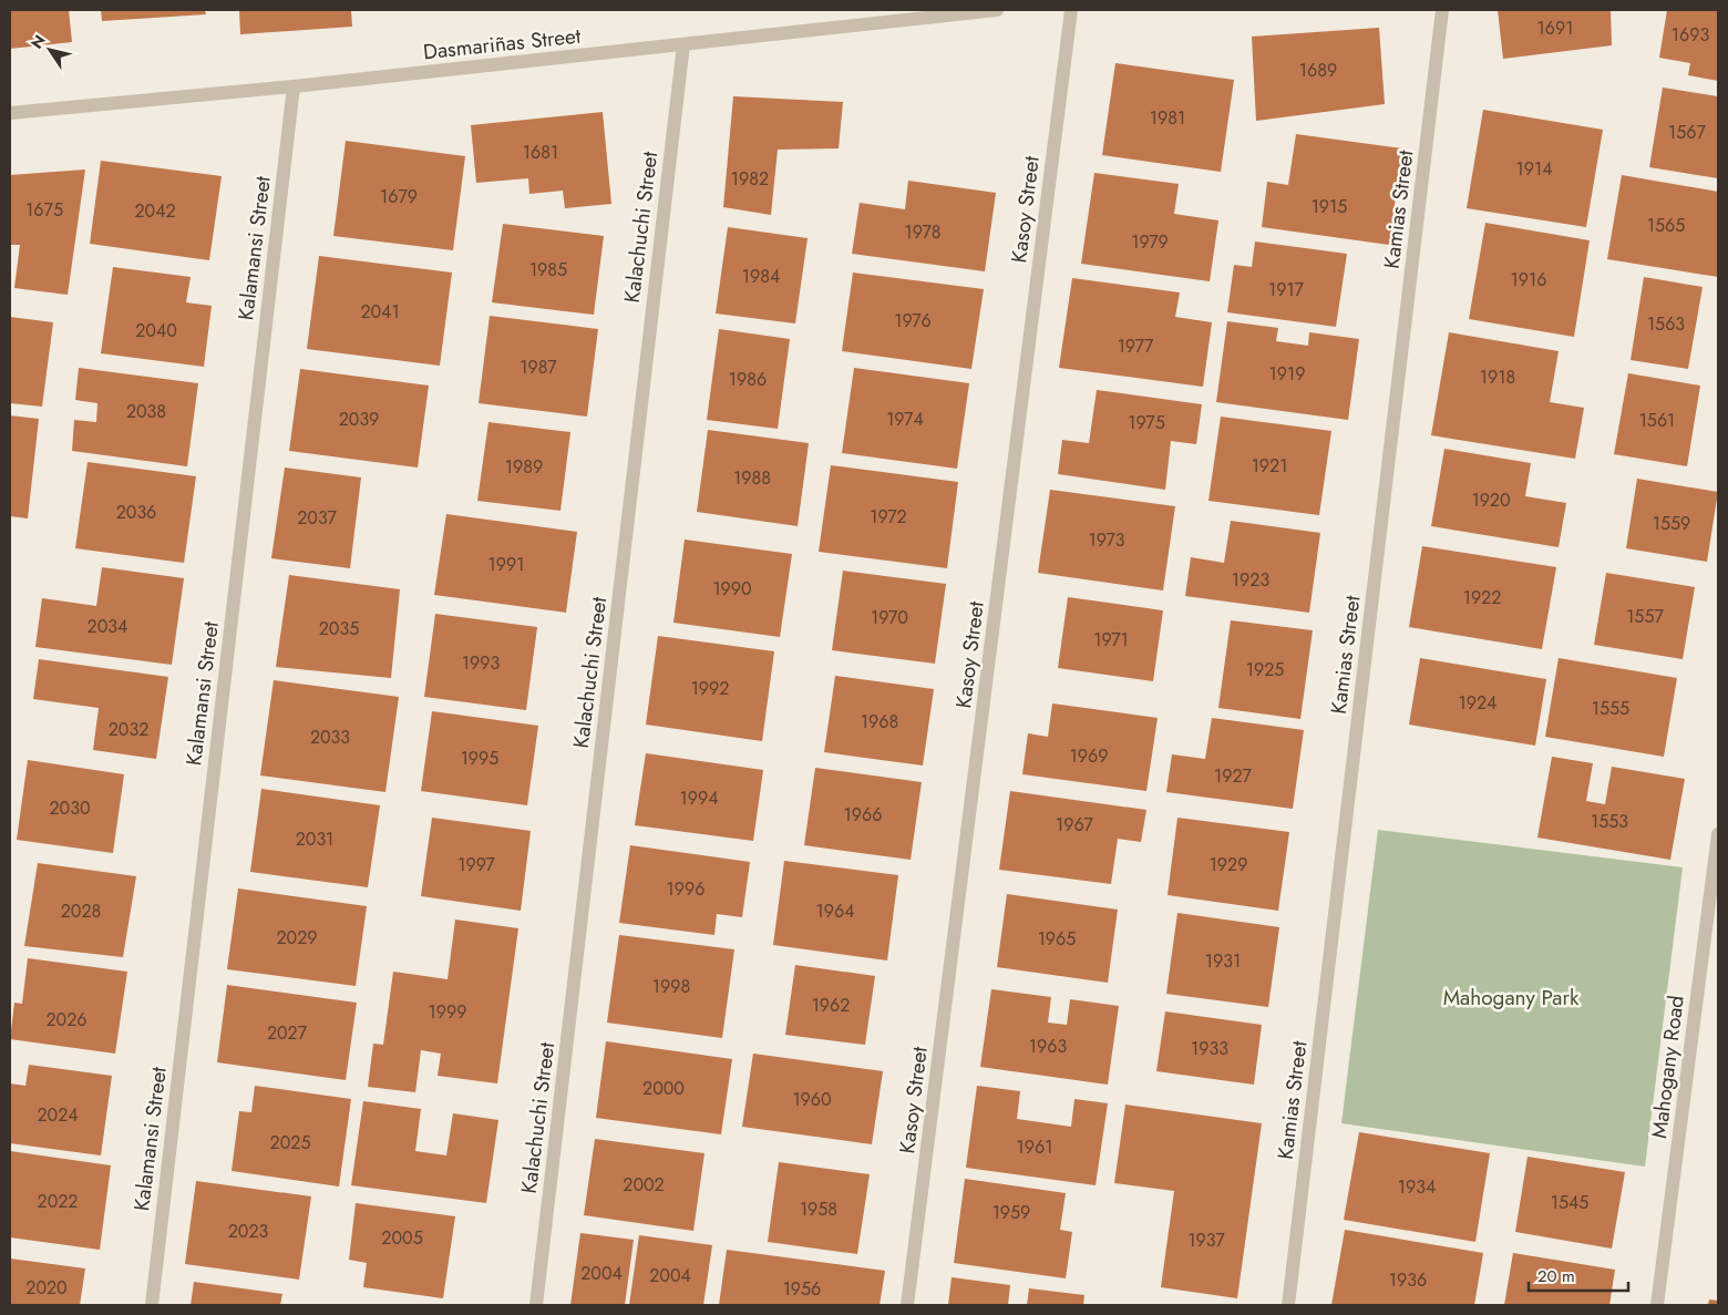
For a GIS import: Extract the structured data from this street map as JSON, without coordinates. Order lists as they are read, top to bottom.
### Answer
{
  "streets": {
    "street": [
      "Dasmariñas Street",
      "Kasoy Street",
      "Kamias Street",
      "Kalachuchi Street",
      "Kalamansi Street",
      "Mahogany Road"
    ]
  },
  "crossings": [
    ["Dasmariñas Street", "Kalachuchi Street"],
    ["Dasmariñas Street", "Kalamansi Street"]
  ],
  "parks": ["Mahogany Park"],
  "house_numbers": [
    "1691",
    "1693",
    "1689",
    "1981",
    "1567",
    "1681",
    "1914",
    "1982",
    "1679",
    "1915",
    "1675",
    "2042",
    "1565",
    "1978",
    "1979",
    "1985",
    "1984",
    "1916",
    "1917",
    "2041",
    "1976",
    "1563",
    "2040",
    "1977",
    "1987",
    "1919",
    "1918",
    "1986",
    "2038",
    "2039",
    "1974",
    "1561",
    "1975",
    "1921",
    "1989",
    "1988",
    "1920",
    "2036",
    "1972",
    "2037",
    "1559",
    "1973",
    "1991",
    "1923",
    "1990",
    "1922",
    "1557",
    "1970",
    "2034",
    "2035",
    "1971",
    "1993",
    "1925",
    "1992",
    "1924",
    "1555",
    "1968",
    "2032",
    "2033",
    "1969",
    "1995",
    "1927",
    "1994",
    "2030",
    "1966",
    "1553",
    "1967",
    "2031",
    "1997",
    "1929",
    "1996",
    "2028",
    "1964",
    "2029",
    "1965",
    "1931",
    "1998",
    "1962",
    "1999",
    "2026",
    "2027",
    "1963",
    "1933",
    "2000",
    "1960",
    "2024",
    "2025",
    "1961",
    "2002",
    "1934",
    "2022",
    "1545",
    "1958",
    "1959",
    "2023",
    "2005",
    "1937",
    "2004",
    "2004",
    "1936",
    "2020",
    "1956"
  ],
  "scale_bar": "20 m",
  "north": "top left"
}
